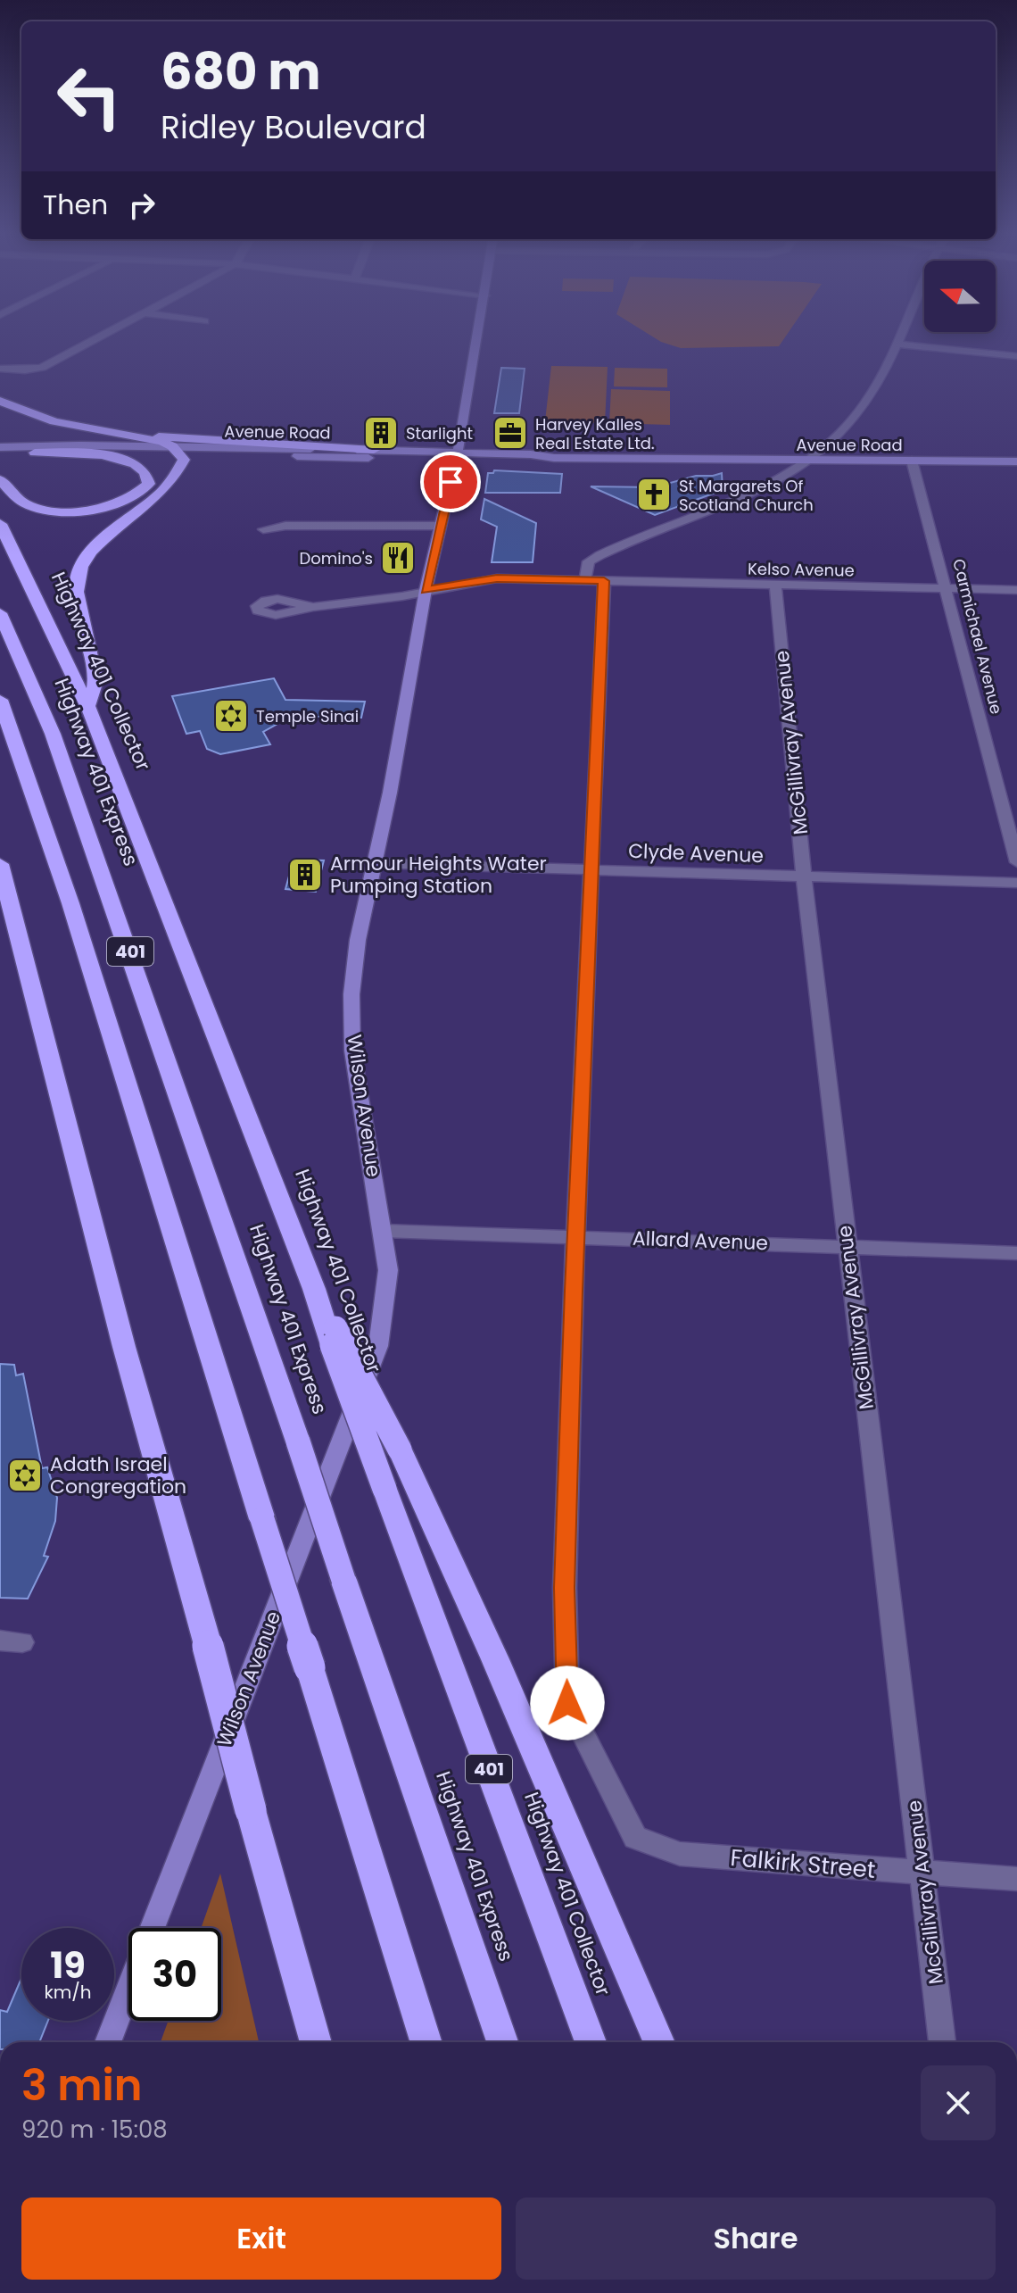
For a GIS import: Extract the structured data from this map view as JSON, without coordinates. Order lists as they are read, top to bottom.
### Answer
{
  "streets": {
    "highway": ["Highway 401 Collector", "Highway 401 Express", "401"],
    "main road": ["Avenue Road", "Wilson Avenue"],
    "street": [
      "Kelso Avenue",
      "Carmichael Avenue",
      "McGillivray Avenue",
      "Clyde Avenue",
      "Allard Avenue",
      "Falkirk Street"
    ]
  },
  "crossings": [
    ["Avenue Road", "Carmichael Avenue"],
    ["Avenue Road", "Wilson Avenue"],
    ["Kelso Avenue", "Carmichael Avenue"],
    ["Kelso Avenue", "McGillivray Avenue"],
    ["Kelso Avenue", "Wilson Avenue"],
    ["McGillivray Avenue", "Clyde Avenue"],
    ["McGillivray Avenue", "Allard Avenue"],
    ["McGillivray Avenue", "Falkirk Street"],
    ["Clyde Avenue", "Wilson Avenue"],
    ["Wilson Avenue", "Allard Avenue"],
    ["Allard Avenue", "Falkirk Street"]
  ],
  "places": {
    "building": ["Starlight", "Armour Heights Water Pumping Station"],
    "office": ["Harvey Kalles Real Estate Ltd."],
    "church": ["St Margarets Of Scotland Church"],
    "restaurant": ["Domino's"],
    "synagogue": ["Temple Sinai", "Adath Israel Congregation"]
  },
  "north": "left",
  "page": {
    "turn": ["680 m", "Ridley Boulevard"],
    "then": "Then",
    "speed": "19 km/h",
    "limit": "30",
    "heading": ["3 min", "920 m · 15:08"],
    "buttons": ["Exit", "Share"]
  }
}
